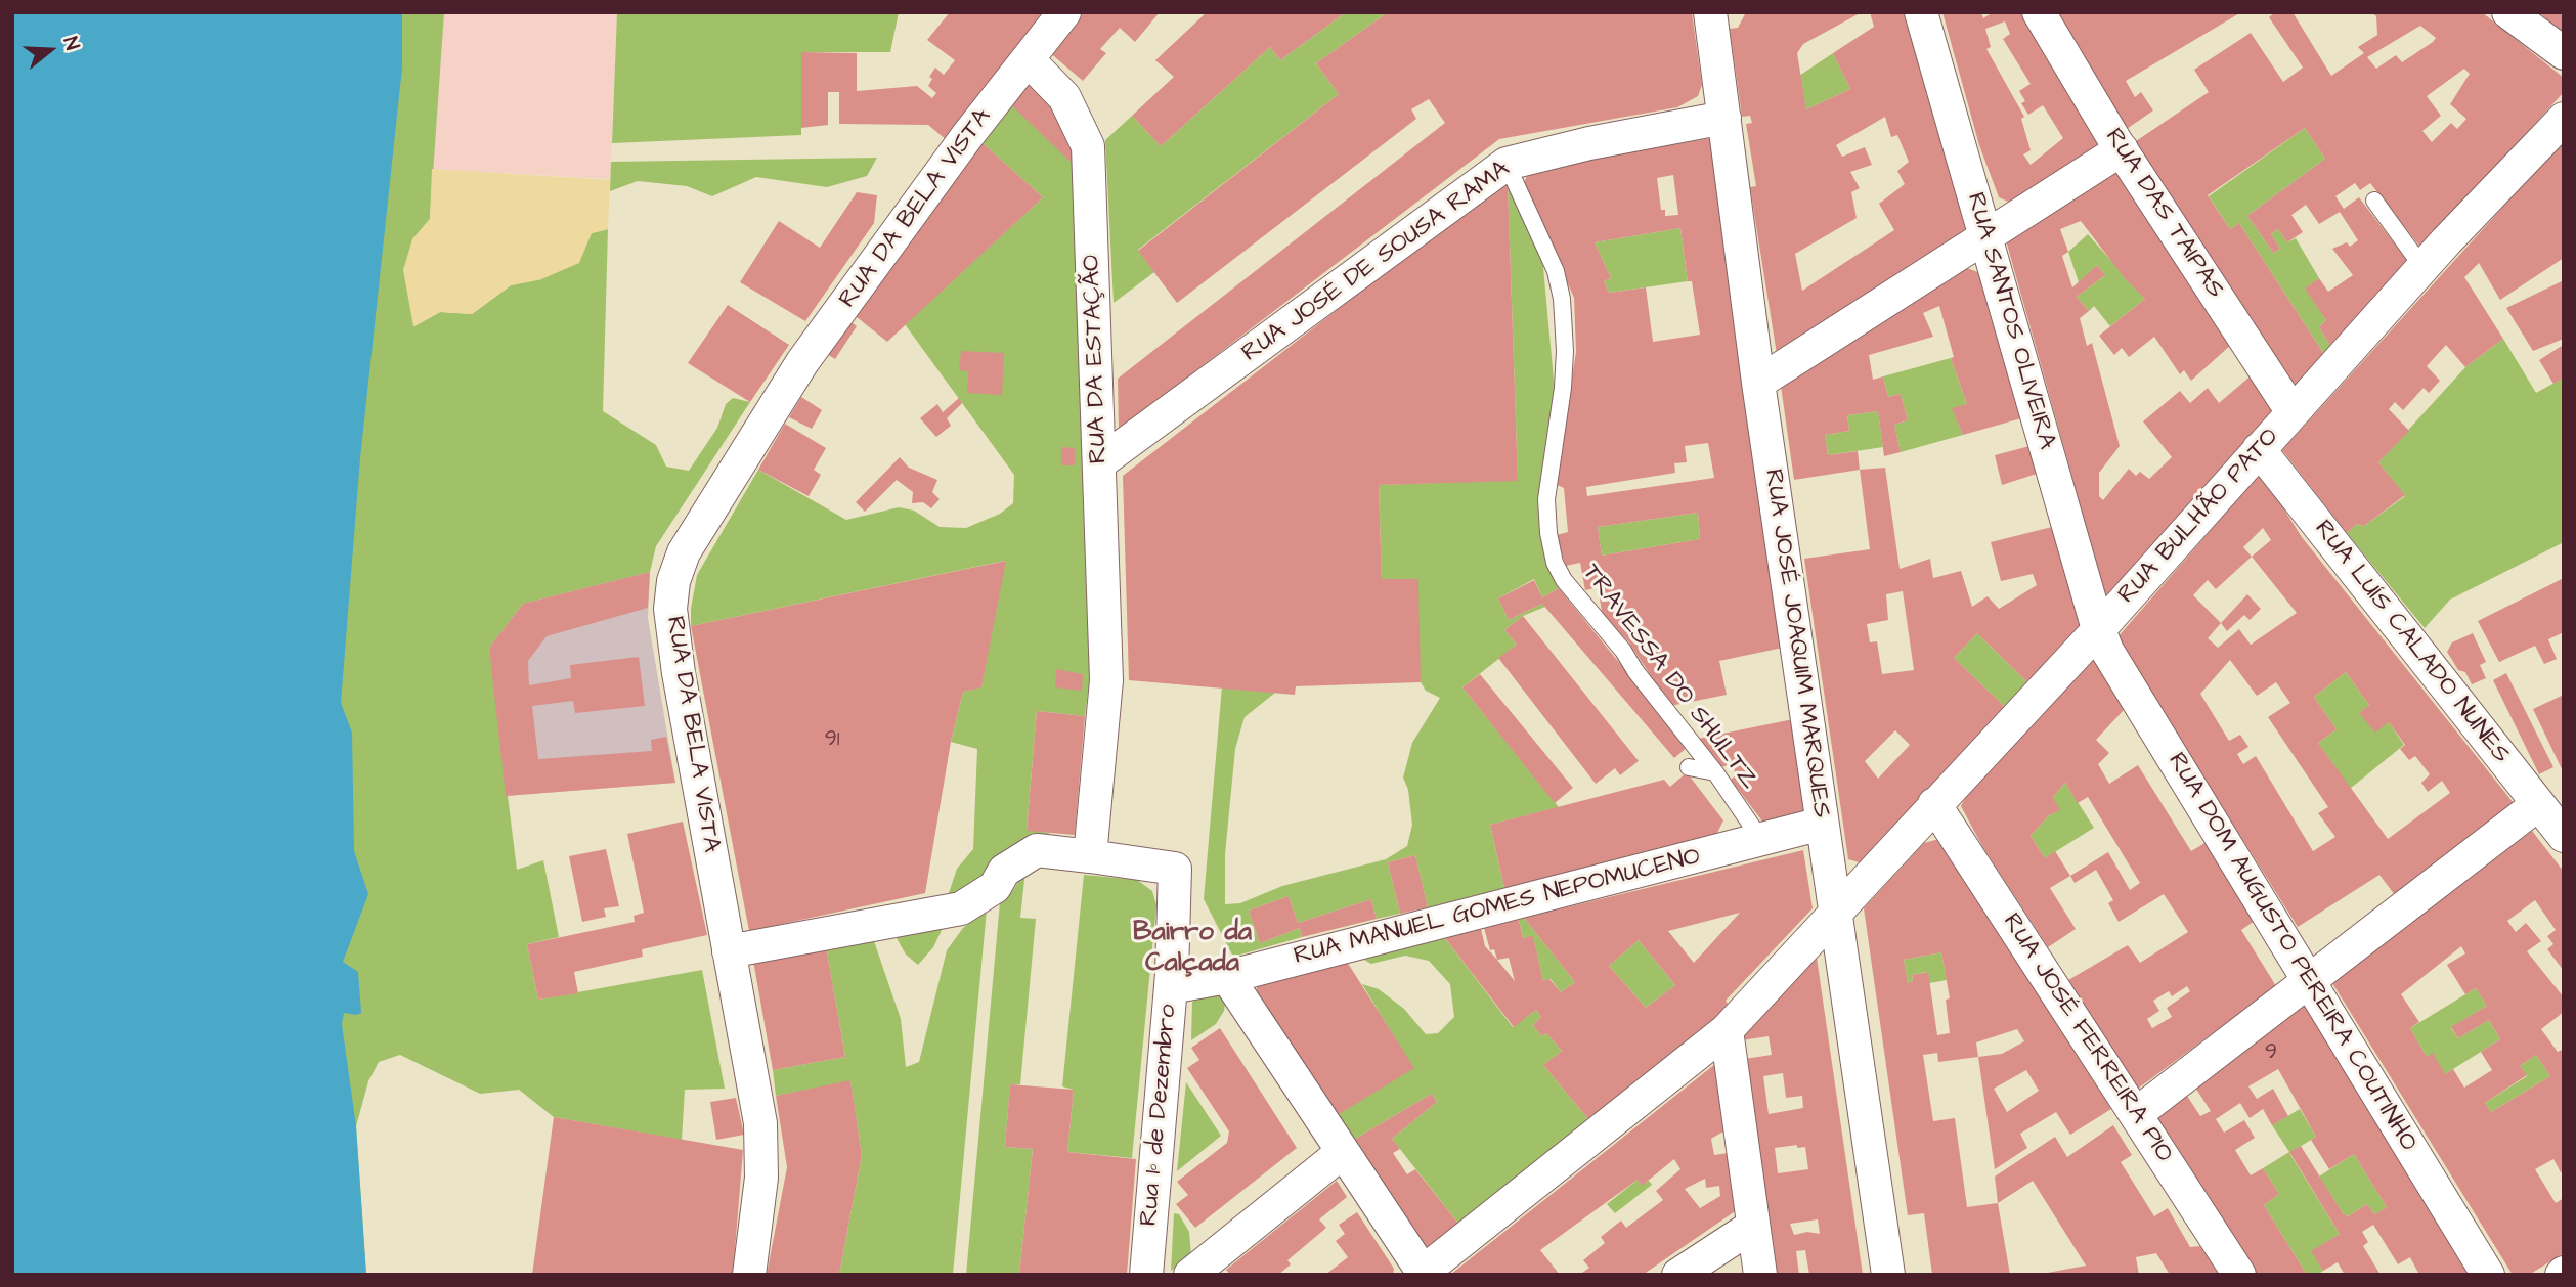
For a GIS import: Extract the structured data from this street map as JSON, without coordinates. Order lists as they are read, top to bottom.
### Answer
{
  "streets": {
    "street": [
      "RUA DA BELA VISTA",
      "RUA DAS TAIPAS",
      "RUA JOSÉ DE SOUSA RAMA",
      "RUA SANTOS OLIVEIRA",
      "RUA DA ESTAÇÃO",
      "RUA BULHÃO PATO",
      "RUA LUÍS CALADO NUNES",
      "RUA JOSÉ JOAQUIM MARQUES",
      "RUA MANUEL GOMES NEPOMUCENO",
      "RUA DOM AUGUSTO PEREIRA COUTINHO",
      "RUA JOSÉ FERREIRA PIO",
      "Rua 1º de Dezembro"
    ],
    "lane": ["TRAVESSA DO SHULTZ"]
  },
  "crossings": [
    ["RUA DA BELA VISTA", "RUA DA ESTAÇÃO"],
    ["RUA DAS TAIPAS", "RUA BULHÃO PATO"],
    ["RUA JOSÉ DE SOUSA RAMA", "RUA DA ESTAÇÃO"],
    ["RUA JOSÉ DE SOUSA RAMA", "RUA JOSÉ JOAQUIM MARQUES"],
    ["RUA JOSÉ DE SOUSA RAMA", "TRAVESSA DO SHULTZ"],
    ["RUA SANTOS OLIVEIRA", "RUA BULHÃO PATO"],
    ["RUA SANTOS OLIVEIRA", "RUA DOM AUGUSTO PEREIRA COUTINHO"],
    ["RUA DA ESTAÇÃO", "Rua 1º de Dezembro"],
    ["RUA BULHÃO PATO", "RUA LUÍS CALADO NUNES"],
    ["RUA BULHÃO PATO", "RUA JOSÉ JOAQUIM MARQUES"],
    ["RUA BULHÃO PATO", "RUA DOM AUGUSTO PEREIRA COUTINHO"],
    ["RUA BULHÃO PATO", "RUA JOSÉ FERREIRA PIO"],
    ["RUA JOSÉ JOAQUIM MARQUES", "RUA MANUEL GOMES NEPOMUCENO"],
    ["TRAVESSA DO SHULTZ", "RUA MANUEL GOMES NEPOMUCENO"],
    ["RUA MANUEL GOMES NEPOMUCENO", "Rua 1º de Dezembro"]
  ],
  "districts": ["Bairro da Calçada"],
  "house_numbers": ["91", "9"],
  "north": "right"
}
